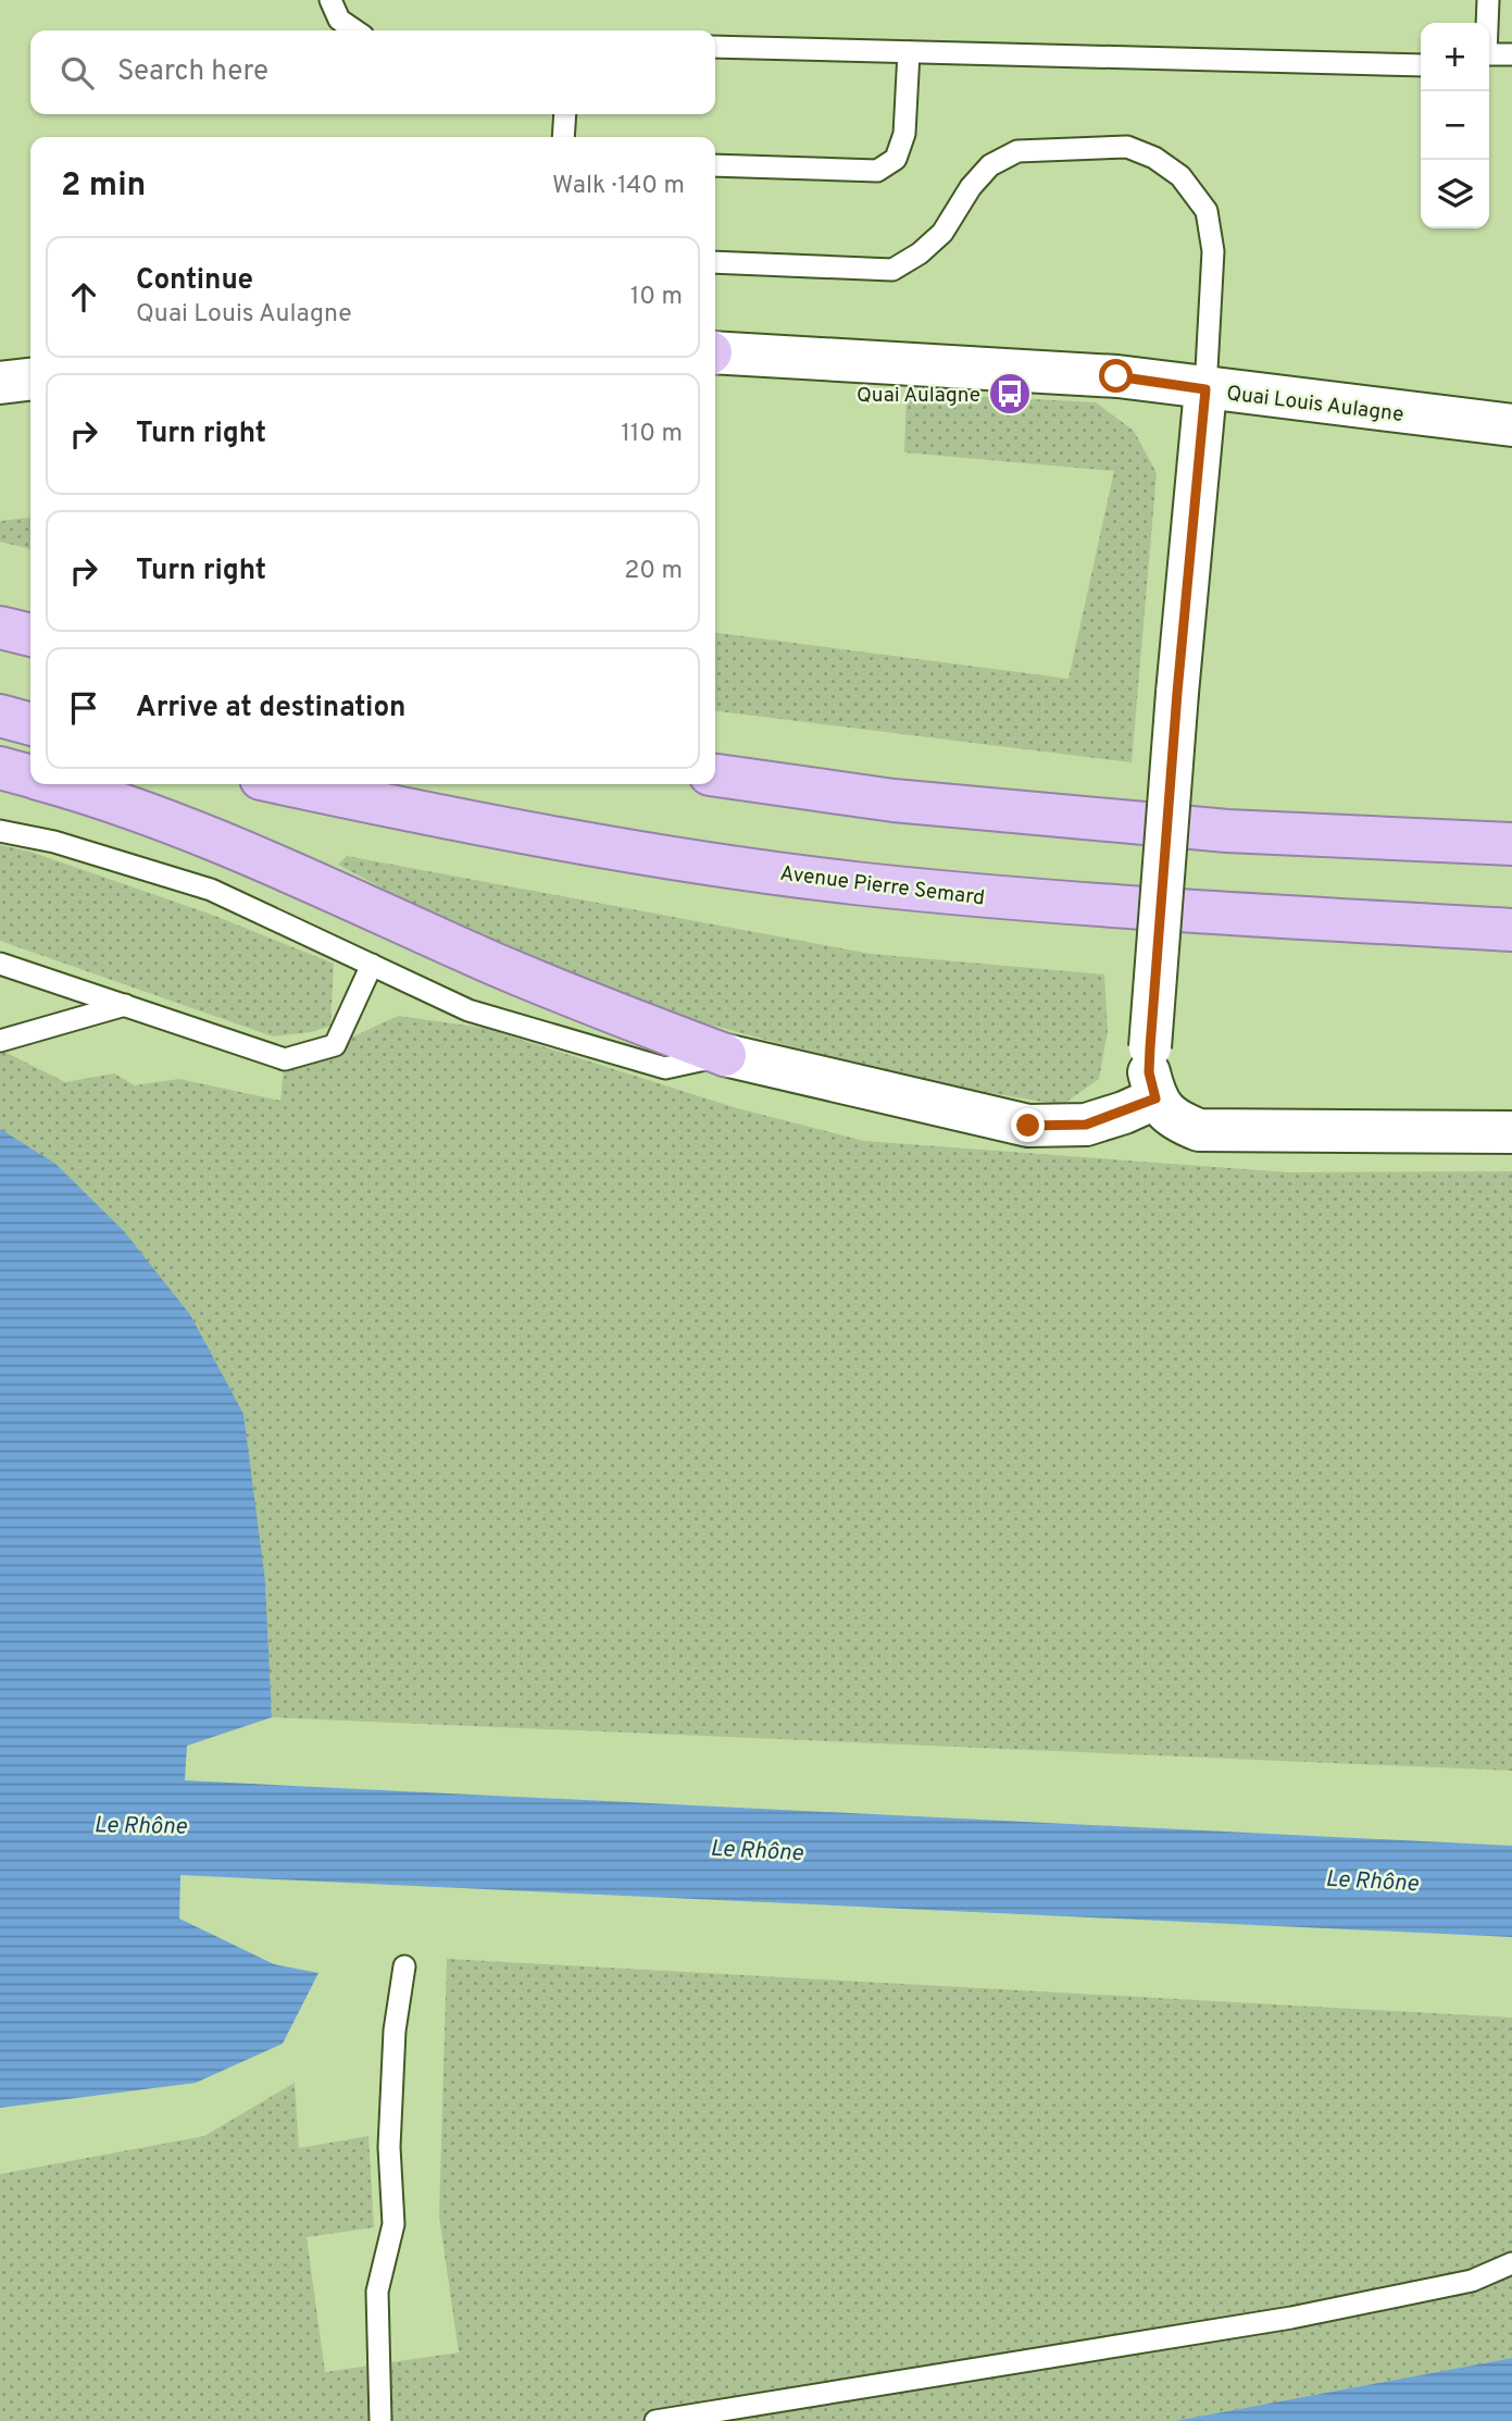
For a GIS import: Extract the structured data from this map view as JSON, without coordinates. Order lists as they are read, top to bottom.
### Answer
{
  "streets": {
    "highway": ["Avenue Pierre Semard"],
    "street": ["Quai Louis Aulagne"]
  },
  "water": ["Le Rhône"],
  "places": {
    "bus stop": ["Quai Aulagne"]
  },
  "page": {
    "map_buttons": ["+", "−"],
    "search": "Search here",
    "heading": ["2 min", "Walk · 140 m"],
    "list": [
      ["Continue", "Quai Louis Aulagne", "10 m"],
      ["Turn right", "110 m"],
      ["Turn right", "20 m"],
      "Arrive at destination"
    ]
  }
}
